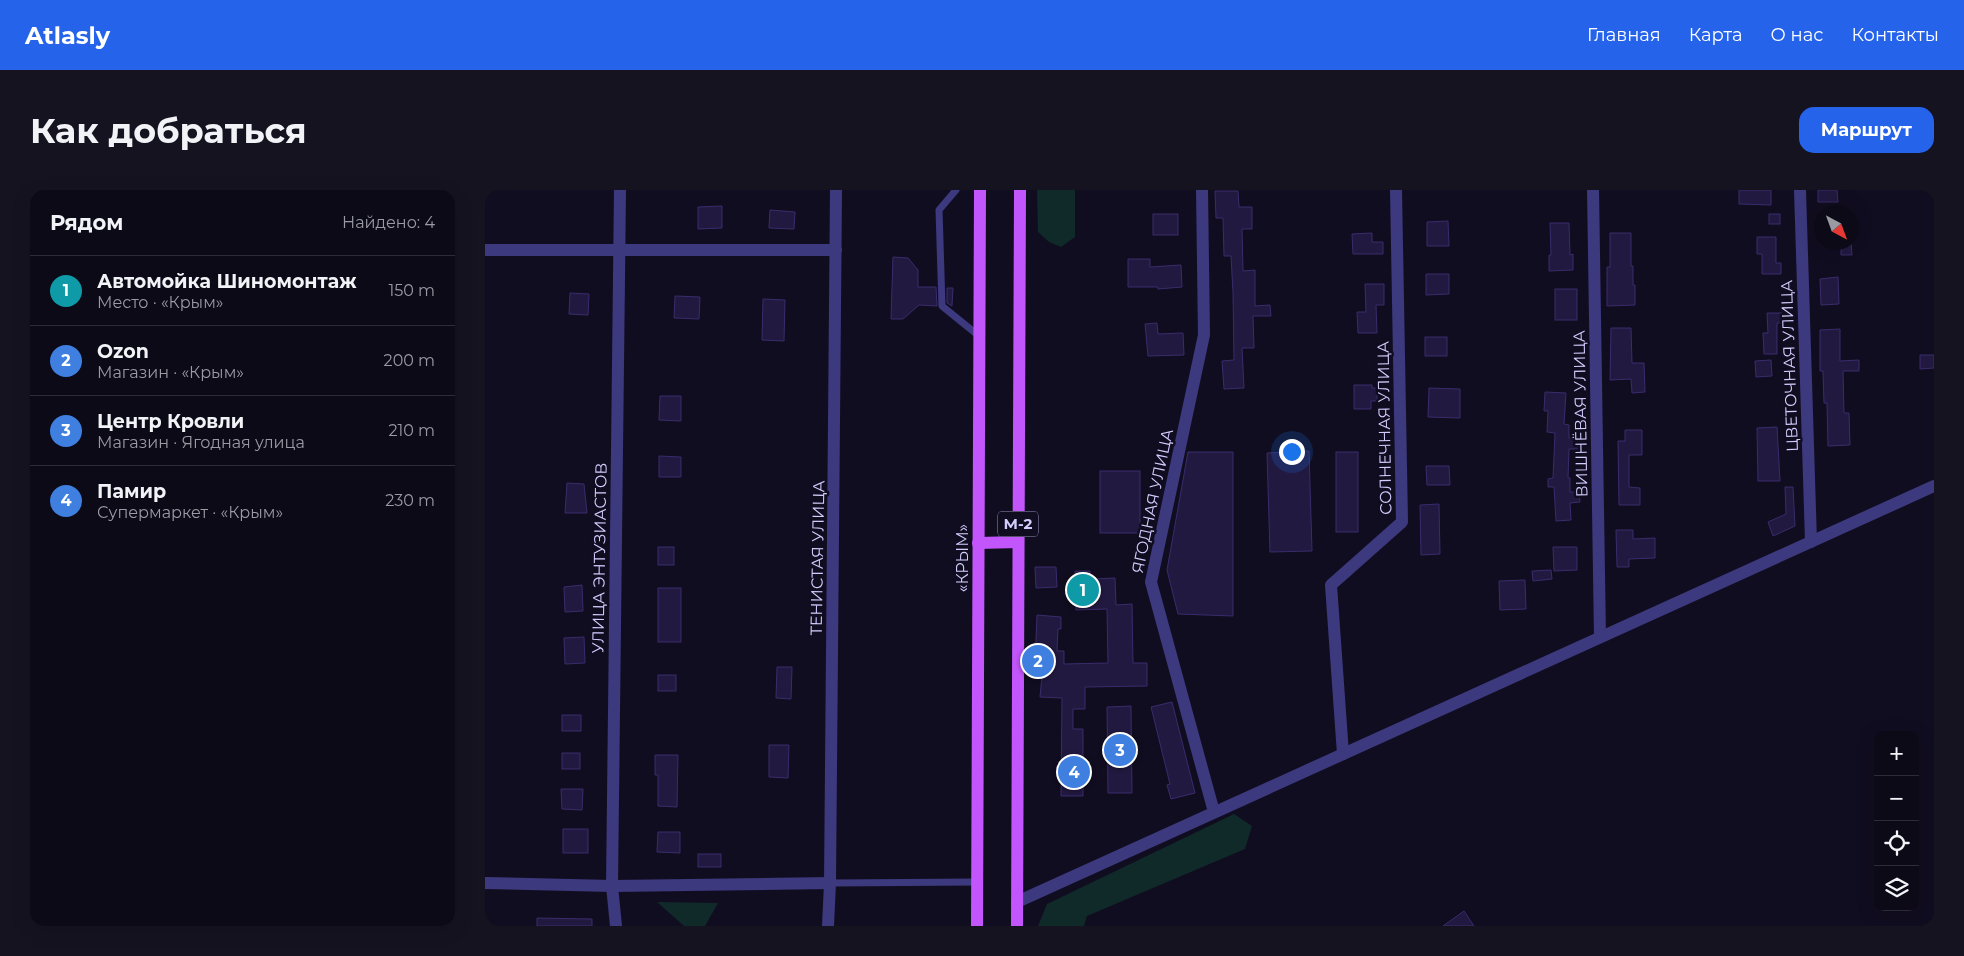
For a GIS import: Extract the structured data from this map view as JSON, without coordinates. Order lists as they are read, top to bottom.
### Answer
{
  "streets": {
    "main road": ["М-2", "«КРЫМ»"],
    "street": [
      "ЦВЕТОЧНАЯ УЛИЦА",
      "ВИШНЁВАЯ УЛИЦА",
      "СОЛНЕЧНАЯ УЛИЦА",
      "ЯГОДНАЯ УЛИЦА",
      "УЛИЦА ЭНТУЗИАСТОВ",
      "ТЕНИСТАЯ УЛИЦА"
    ]
  },
  "north": "bottom right",
  "page": {
    "header": "Atlasly",
    "nav": [
      "Главная",
      "Карта",
      "О нас",
      "Контакты"
    ],
    "buttons": "Маршрут",
    "title": "Как добраться",
    "heading": ["Рядом", "Найдено: 4"],
    "list": [
      {
        "mark": "1",
        "name": "Автомойка Шиномонтаж",
        "note": "Место · «Крым»",
        "value": "150 m"
      },
      {
        "mark": "2",
        "name": "Ozon",
        "note": "Магазин · «Крым»",
        "value": "200 m"
      },
      {
        "mark": "3",
        "name": "Центр Кровли",
        "note": "Магазин · Ягодная улица",
        "value": "210 m"
      },
      {
        "mark": "4",
        "name": "Памир",
        "note": "Супермаркет · «Крым»",
        "value": "230 m"
      }
    ],
    "pins": [
      "1",
      "2",
      "3",
      "4"
    ],
    "map_buttons": ["+", "−"]
  }
}
